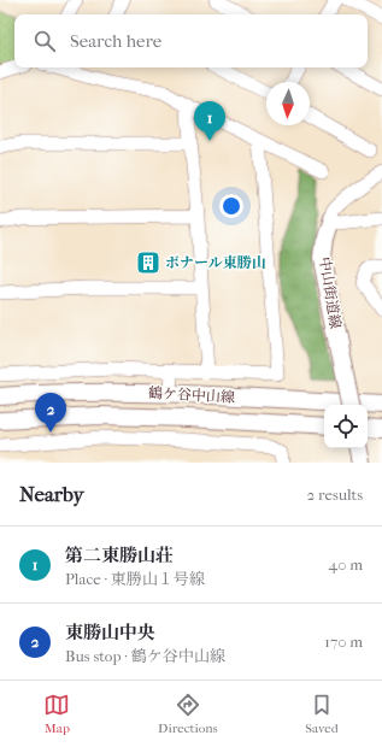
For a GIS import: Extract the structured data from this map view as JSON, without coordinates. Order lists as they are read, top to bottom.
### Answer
{
  "streets": {
    "street": ["中山街道線", "鶴ケ谷中山線"]
  },
  "places": {
    "building": ["ボナール東勝山"]
  },
  "north": "bottom",
  "page": {
    "search": "Search here",
    "pins": ["1", "2"],
    "heading": ["Nearby", "2 results"],
    "list": [
      {
        "mark": "1",
        "name": "第二東勝山荘",
        "note": "Place · 東勝山１号線",
        "value": "40 m"
      },
      {
        "mark": "2",
        "name": "東勝山中央",
        "note": "Bus stop · 鶴ケ谷中山線",
        "value": "170 m"
      }
    ],
    "nav": ["Map", "Directions", "Saved"]
  }
}
